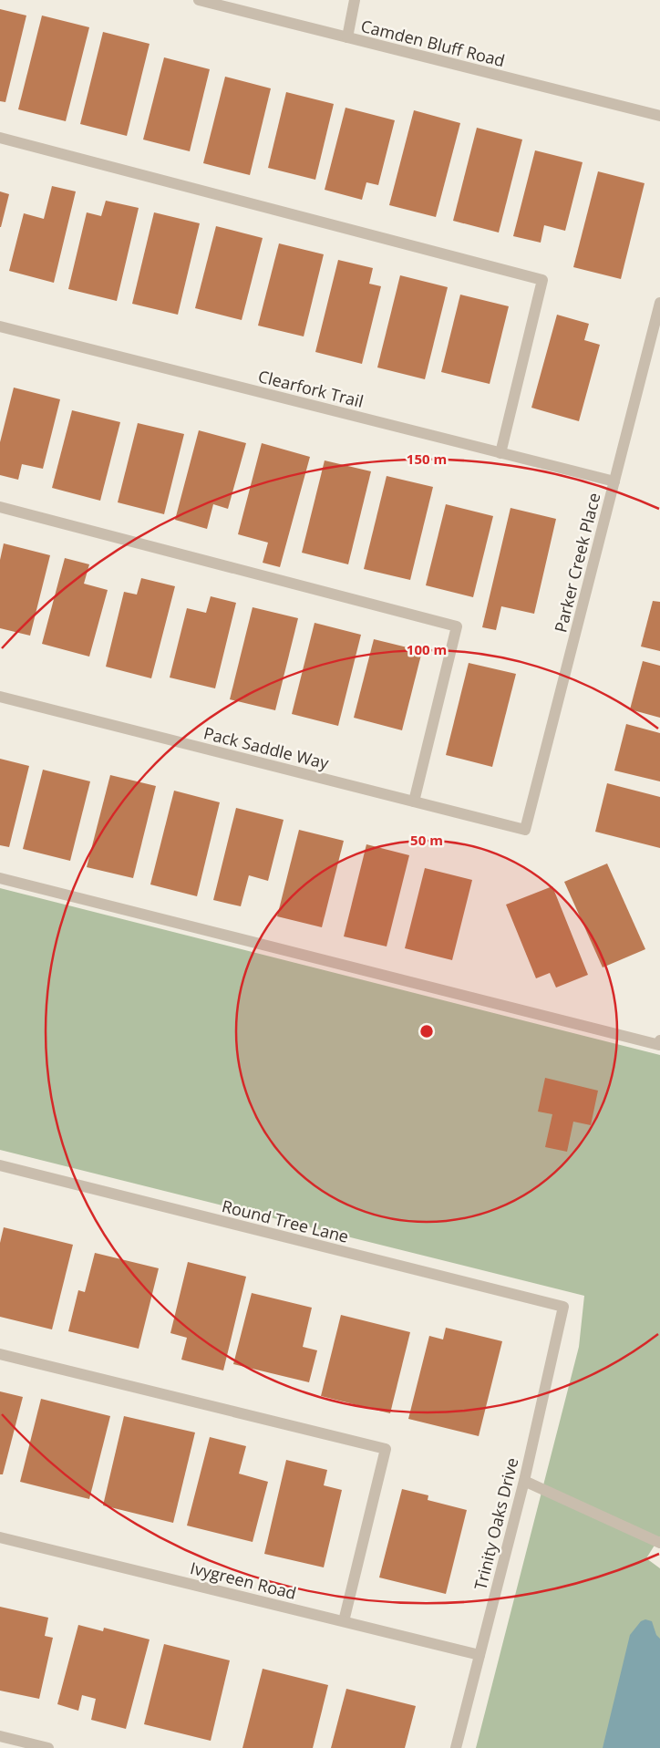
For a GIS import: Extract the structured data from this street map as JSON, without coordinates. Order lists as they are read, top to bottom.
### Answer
{
  "streets": {
    "street": [
      "Camden Bluff Road",
      "Clearfork Trail",
      "Parker Creek Place",
      "Pack Saddle Way",
      "Round Tree Lane",
      "Trinity Oaks Drive",
      "Ivygreen Road"
    ]
  },
  "crossings": [
    ["Clearfork Trail", "Parker Creek Place"],
    ["Parker Creek Place", "Pack Saddle Way"],
    ["Round Tree Lane", "Trinity Oaks Drive"],
    ["Trinity Oaks Drive", "Ivygreen Road"]
  ],
  "rings": ["150 m", "100 m", "50 m"]
}
